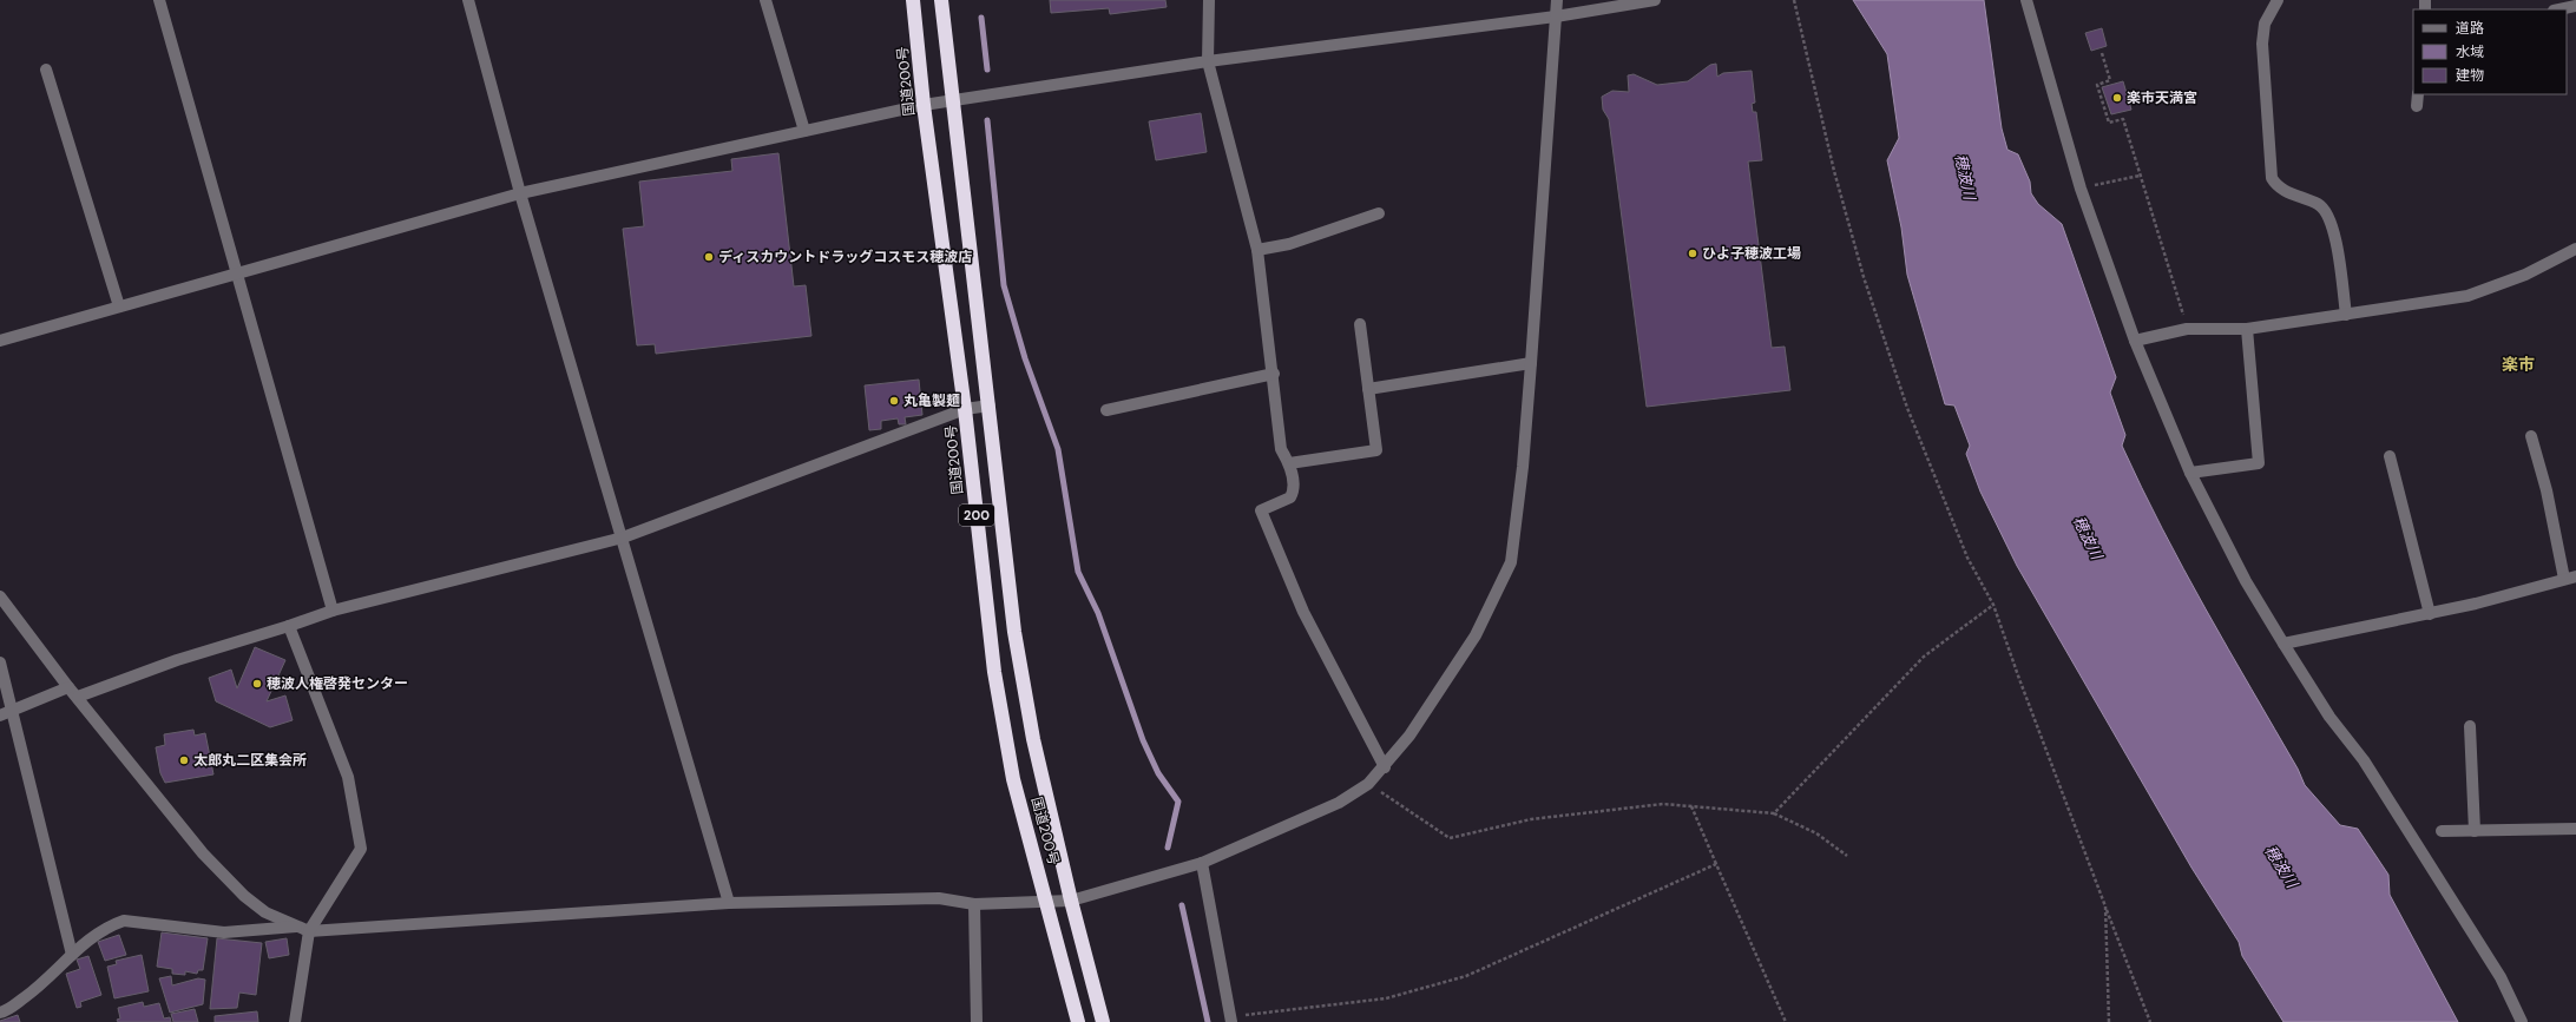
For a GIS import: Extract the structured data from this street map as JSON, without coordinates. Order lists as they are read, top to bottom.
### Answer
{
  "streets": {
    "highway": ["国道200号", "200"]
  },
  "districts": ["楽市"],
  "water": ["穂波川"],
  "places": [
    "楽市天満宮",
    "ひよ子穂波工場",
    "ディスカウントドラッグコスモス穂波店",
    "丸亀製麺",
    "穂波人権啓発センター",
    "太郎丸二区集会所"
  ],
  "legend": ["道路", "水域", "建物"]
}
